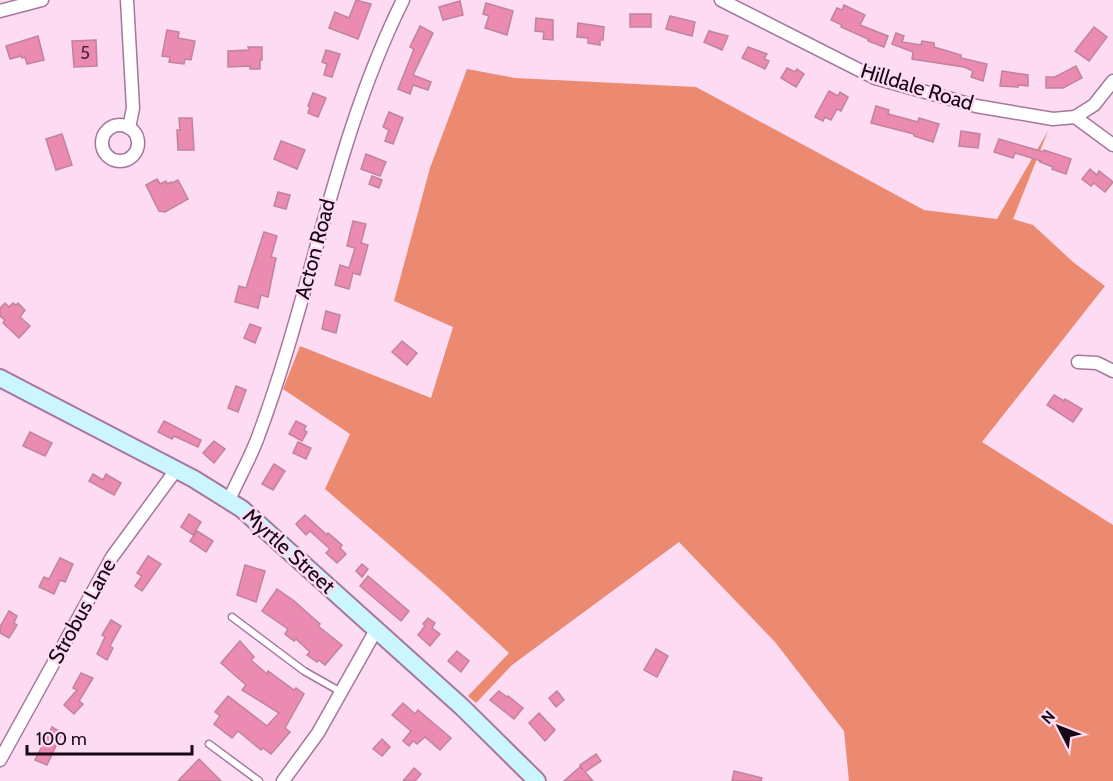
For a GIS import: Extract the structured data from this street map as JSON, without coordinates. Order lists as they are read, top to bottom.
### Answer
{
  "streets": {
    "street": [
      "Hilldale Road",
      "Acton Road",
      "Myrtle Street",
      "Strobus Lane"
    ]
  },
  "crossings": [
    ["Acton Road", "Myrtle Street"],
    ["Myrtle Street", "Strobus Lane"]
  ],
  "house_numbers": ["5"],
  "scale_bar": "100 m",
  "north": "top left"
}
